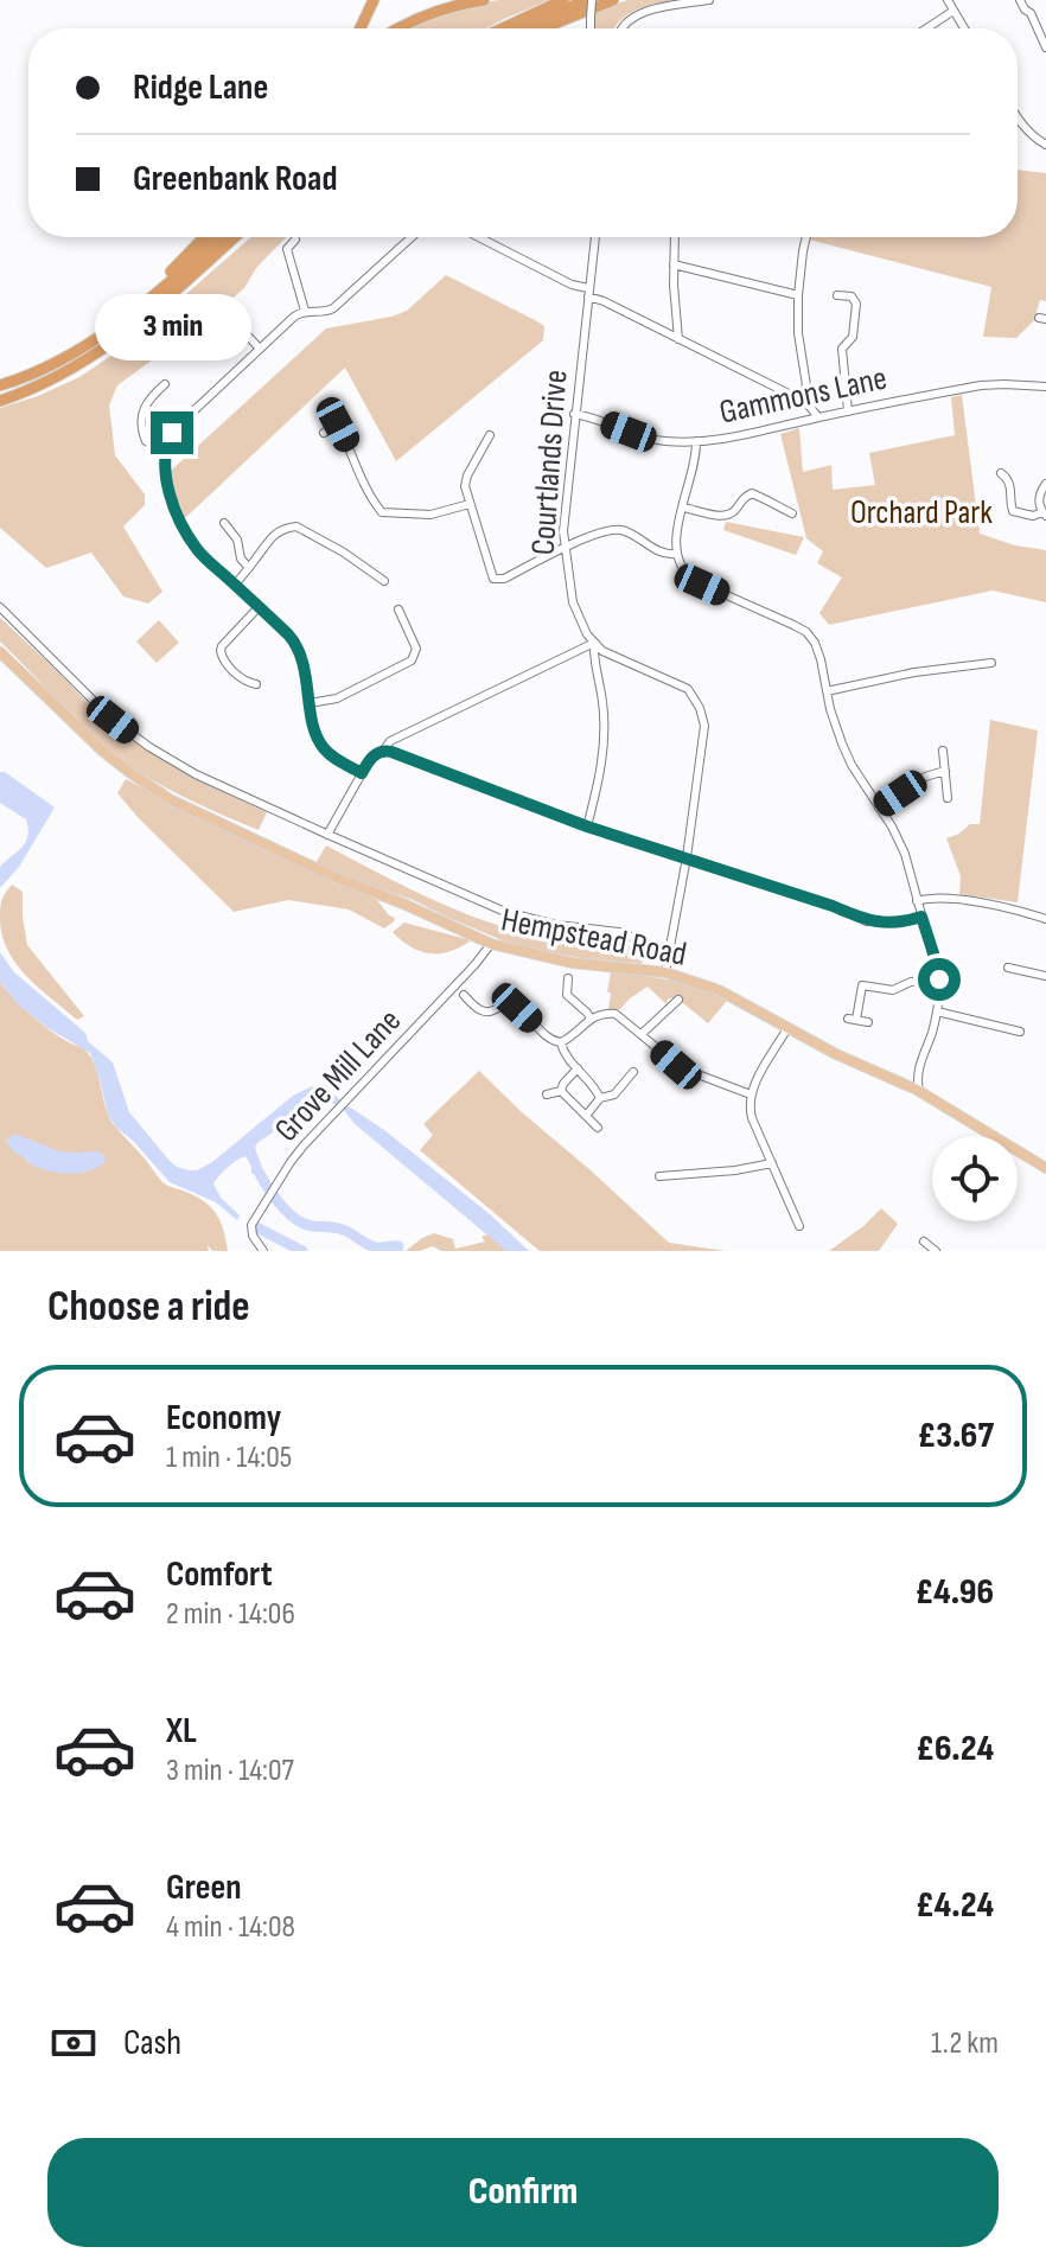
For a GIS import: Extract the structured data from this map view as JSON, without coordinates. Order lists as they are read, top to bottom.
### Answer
{
  "streets": {
    "main road": ["Hempstead Road"],
    "street": ["Gammons Lane", "Courtlands Drive", "Grove Mill Lane"]
  },
  "crossings": [
    ["Gammons Lane", "Courtlands Drive"],
    ["Hempstead Road", "Grove Mill Lane"]
  ],
  "parks": ["Orchard Park"],
  "page": {
    "banner": ["Ridge Lane", "Greenbank Road"],
    "bubble": "3 min",
    "heading": "Choose a ride",
    "list": [
      {
        "name": "Economy",
        "note": "1 min · 14:05",
        "value": "£3.67"
      },
      {
        "name": "Comfort",
        "note": "2 min · 14:06",
        "value": "£4.96"
      },
      {
        "name": "XL",
        "note": "3 min · 14:07",
        "value": "£6.24"
      },
      {
        "name": "Green",
        "note": "4 min · 14:08",
        "value": "£4.24"
      }
    ],
    "pay": ["Cash", "1.2 km"],
    "buttons": "Confirm"
  }
}
